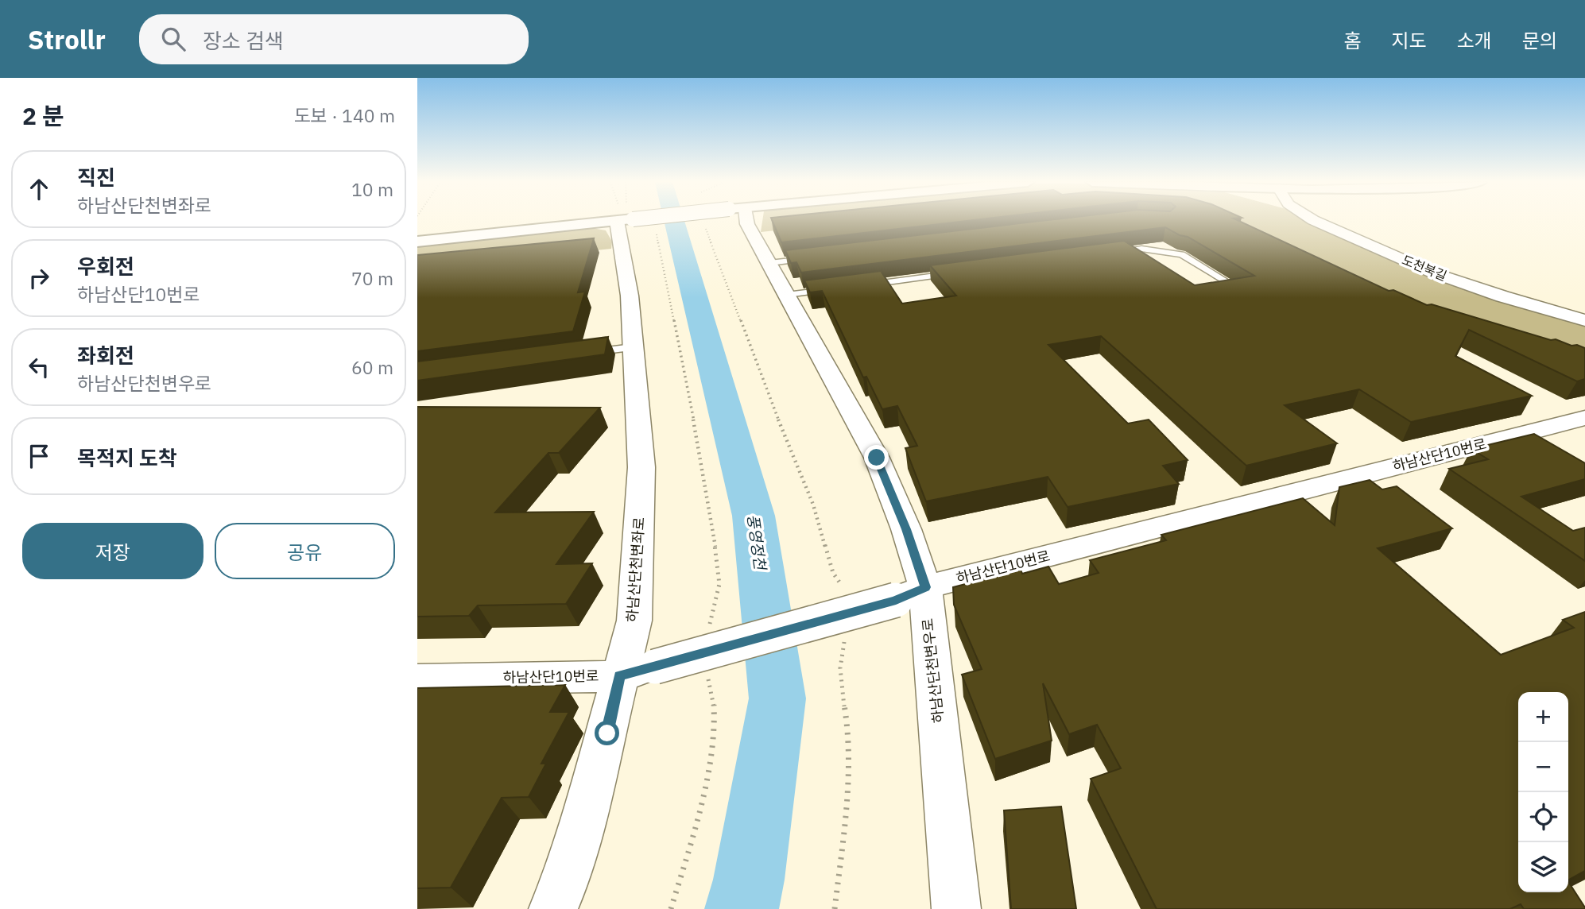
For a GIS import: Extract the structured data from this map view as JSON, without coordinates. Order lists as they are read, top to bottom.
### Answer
{
  "streets": {
    "street": [
      "도천북길",
      "하남산단10번로",
      "하남산단천변좌로",
      "하남산단천변우로"
    ]
  },
  "crossings": [
    ["하남산단10번로", "하남산단천변좌로"],
    ["하남산단10번로", "하남산단천변우로"]
  ],
  "water": ["풍영정천"],
  "page": {
    "header": "Strollr",
    "search": "장소 검색",
    "nav": [
      "홈",
      "지도",
      "소개",
      "문의"
    ],
    "heading": ["2 분", "도보 · 140 m"],
    "list": [
      ["직진", "하남산단천변좌로", "10 m"],
      ["우회전", "하남산단10번로", "70 m"],
      ["좌회전", "하남산단천변우로", "60 m"],
      "목적지 도착"
    ],
    "buttons": ["저장", "공유"],
    "map_buttons": ["+", "−"]
  }
}
